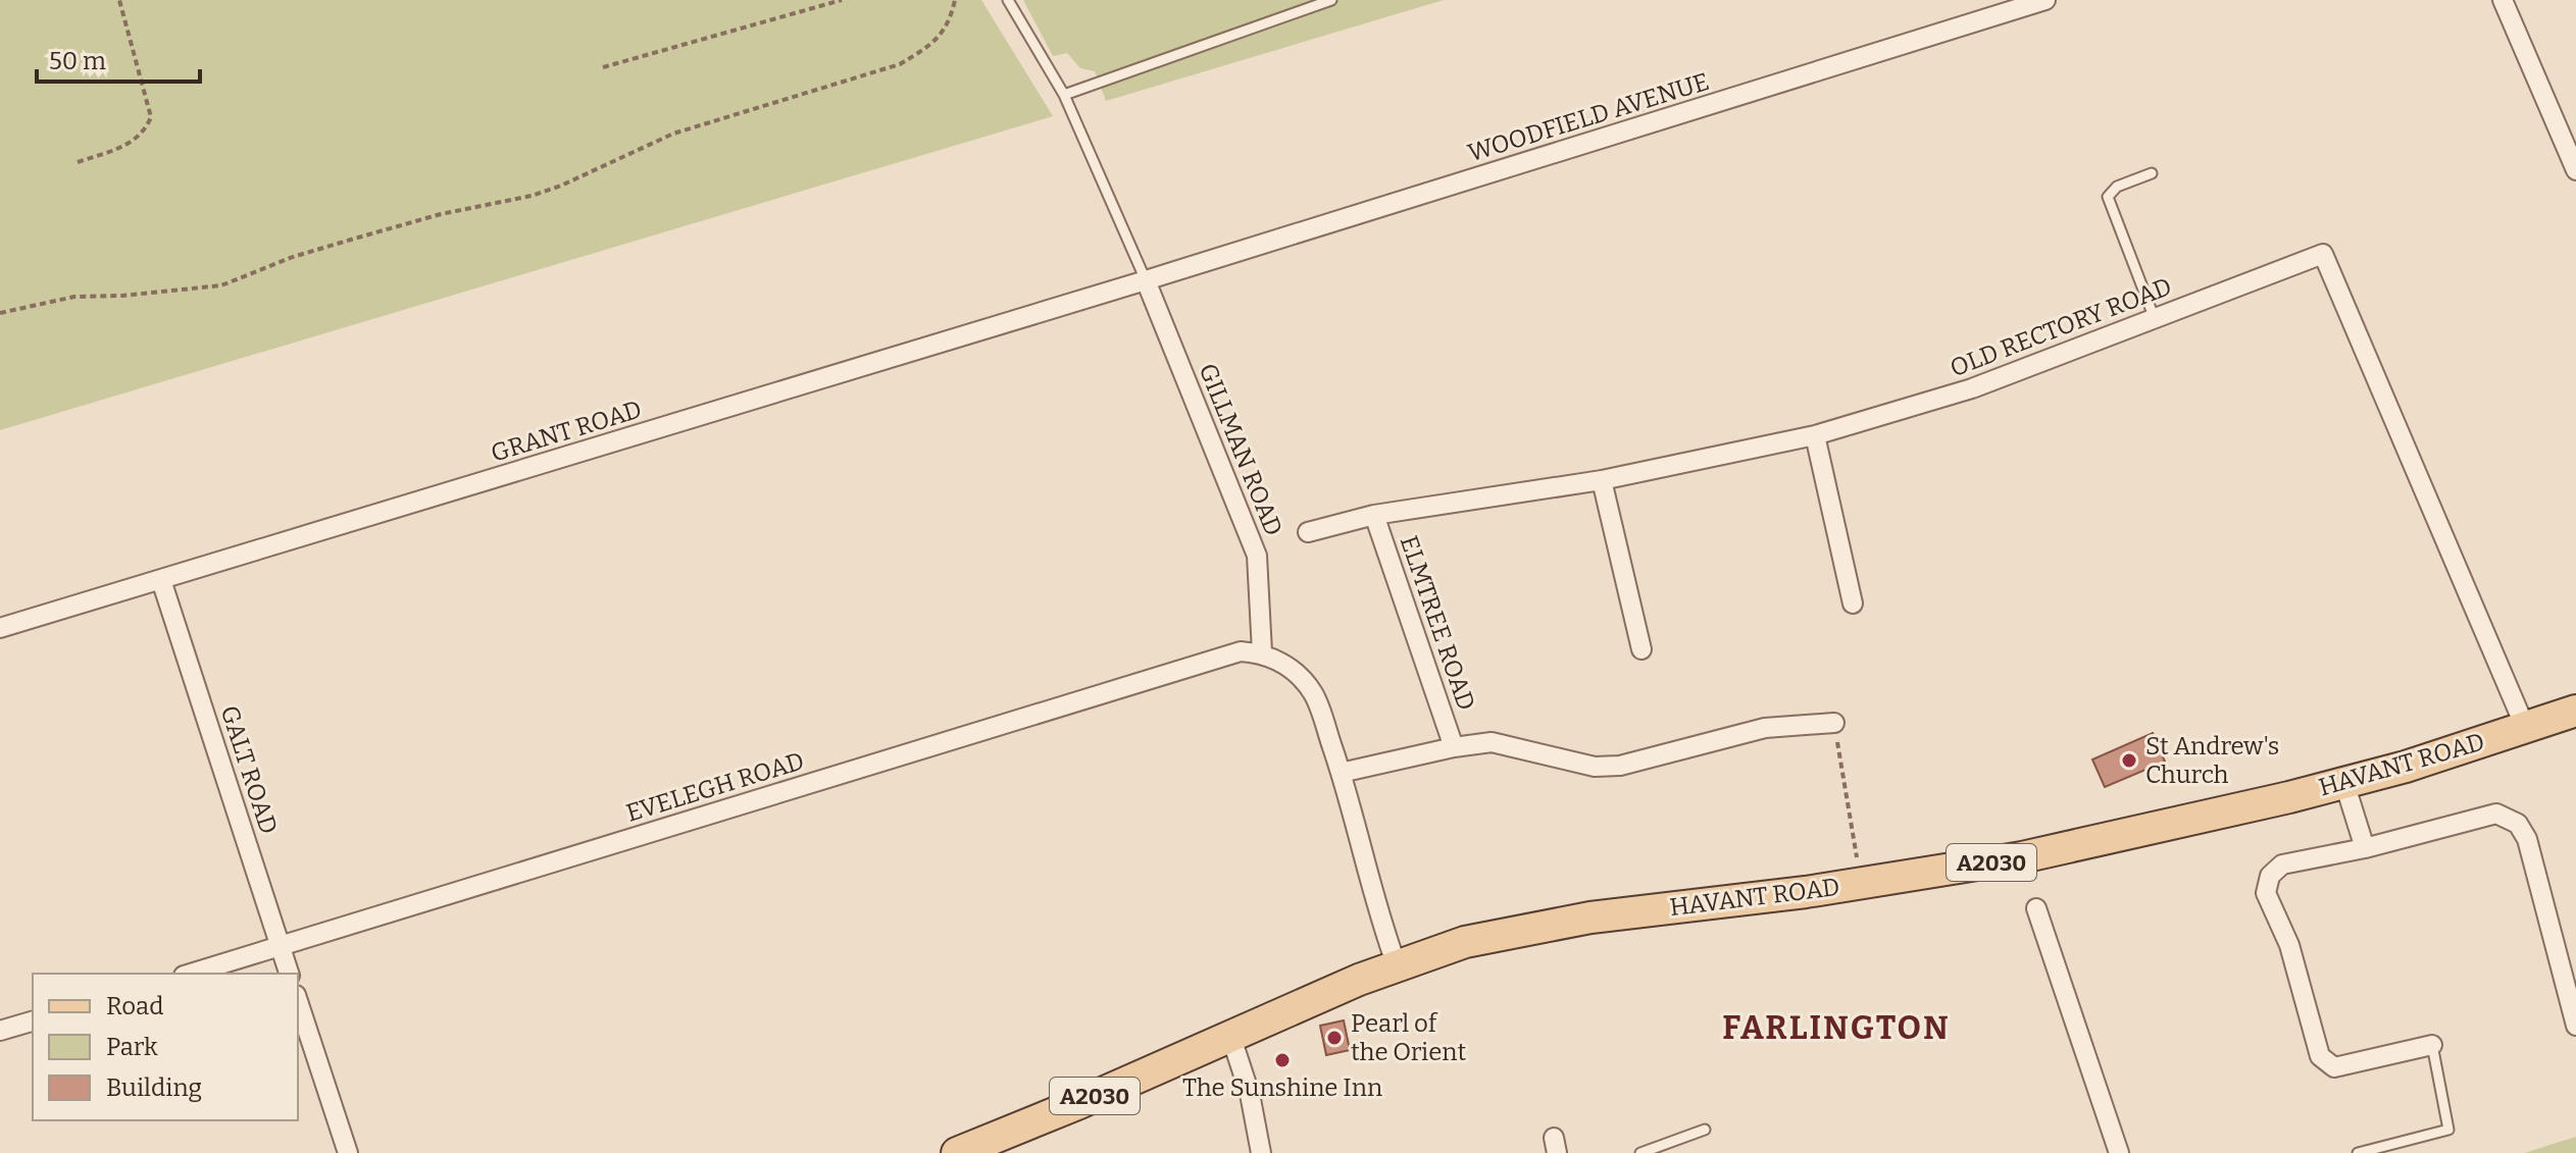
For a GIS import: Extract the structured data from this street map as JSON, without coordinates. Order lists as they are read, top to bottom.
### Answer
{
  "streets": {
    "main road": ["HAVANT ROAD", "A2030"],
    "street": [
      "WOODFIELD AVENUE",
      "OLD RECTORY ROAD",
      "GRANT ROAD",
      "GILLMAN ROAD",
      "ELMTREE ROAD",
      "GALT ROAD",
      "EVELEGH ROAD"
    ]
  },
  "crossings": [
    ["WOODFIELD AVENUE", "GRANT ROAD"],
    ["WOODFIELD AVENUE", "GILLMAN ROAD"],
    ["OLD RECTORY ROAD", "ELMTREE ROAD"],
    ["OLD RECTORY ROAD", "HAVANT ROAD"],
    ["GRANT ROAD", "GILLMAN ROAD"],
    ["GRANT ROAD", "GALT ROAD"],
    ["GILLMAN ROAD", "EVELEGH ROAD"],
    ["GALT ROAD", "EVELEGH ROAD"]
  ],
  "districts": ["FARLINGTON"],
  "places": ["St Andrew's Church", "Pearl of the Orient", "The Sunshine Inn"],
  "legend": ["Road", "Park", "Building"],
  "scale_bar": "50 m"
}
